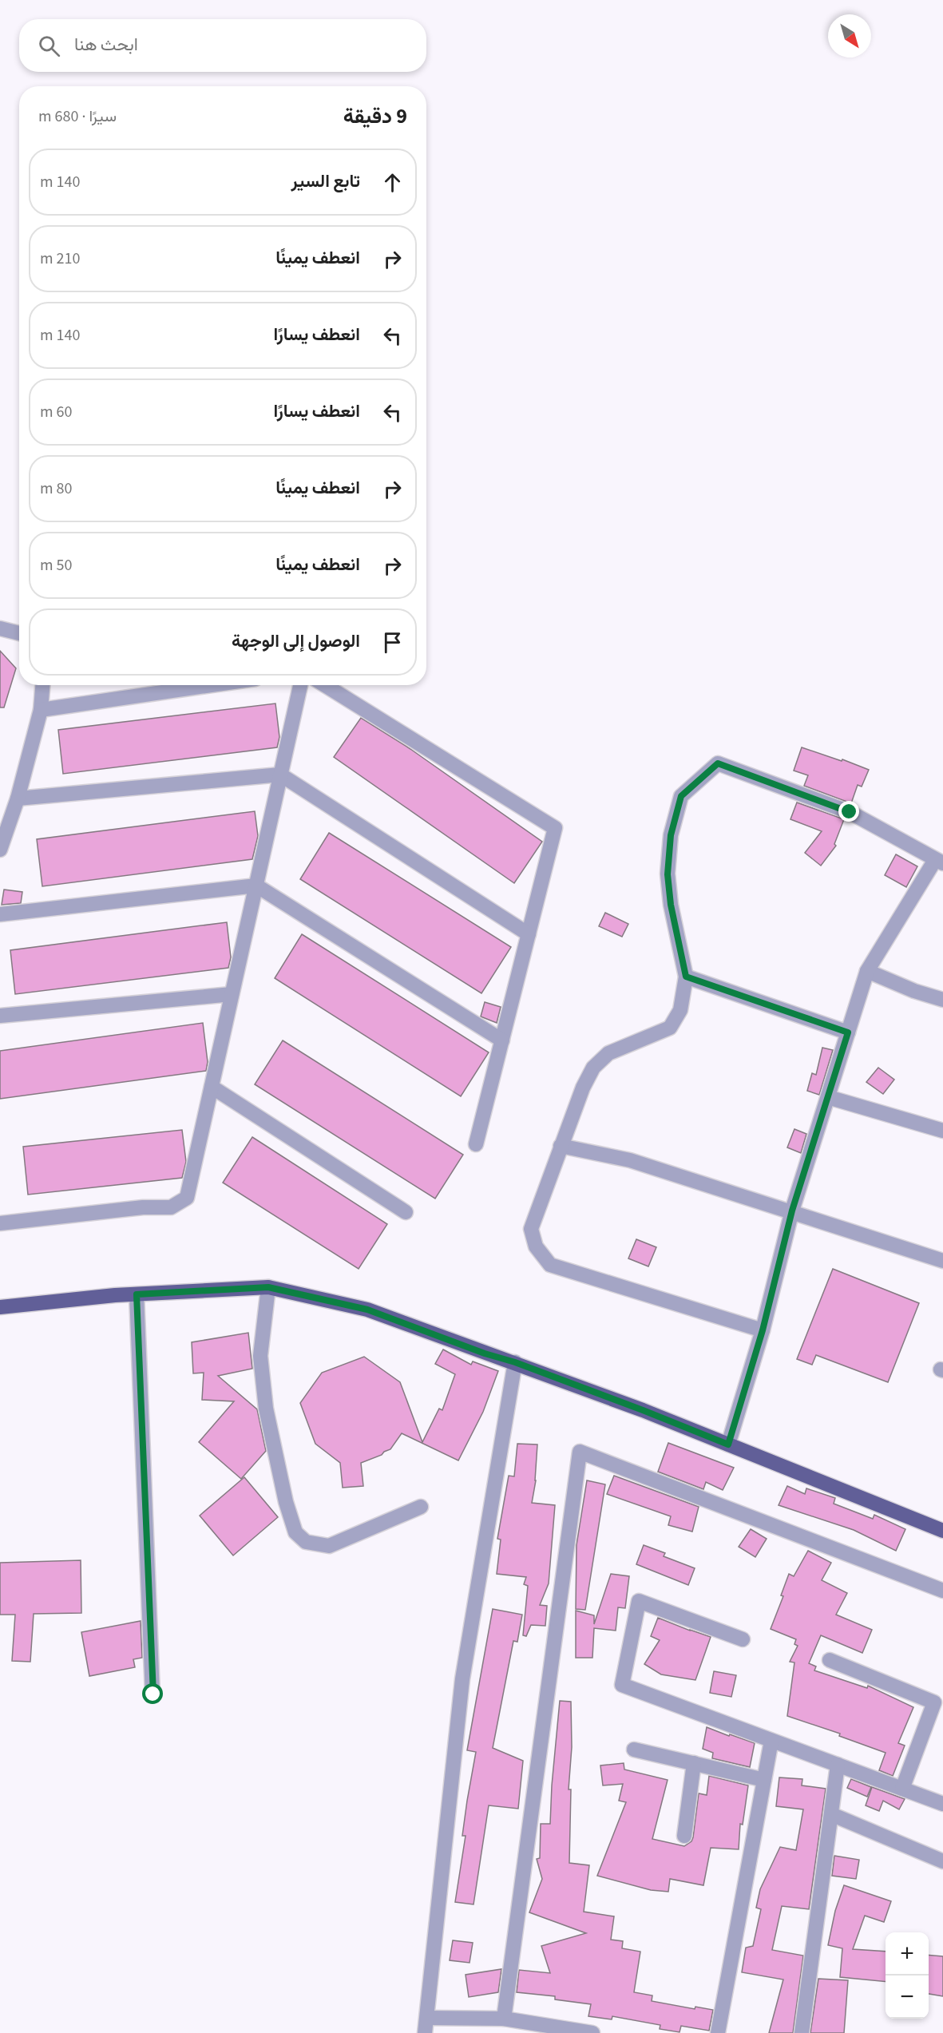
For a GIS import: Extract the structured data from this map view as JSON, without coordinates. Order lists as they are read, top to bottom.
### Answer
{
  "north": "bottom right",
  "page": {
    "search": "ابحث هنا",
    "heading": ["9 دقيقة", "سيرًا · 680 m"],
    "list": [
      ["تابع السير", "140 m"],
      ["انعطف يمينًا", "210 m"],
      ["انعطف يسارًا", "140 m"],
      ["انعطف يسارًا", "60 m"],
      ["انعطف يمينًا", "80 m"],
      ["انعطف يمينًا", "50 m"],
      "الوصول إلى الوجهة"
    ],
    "map_buttons": ["+", "−"]
  }
}
